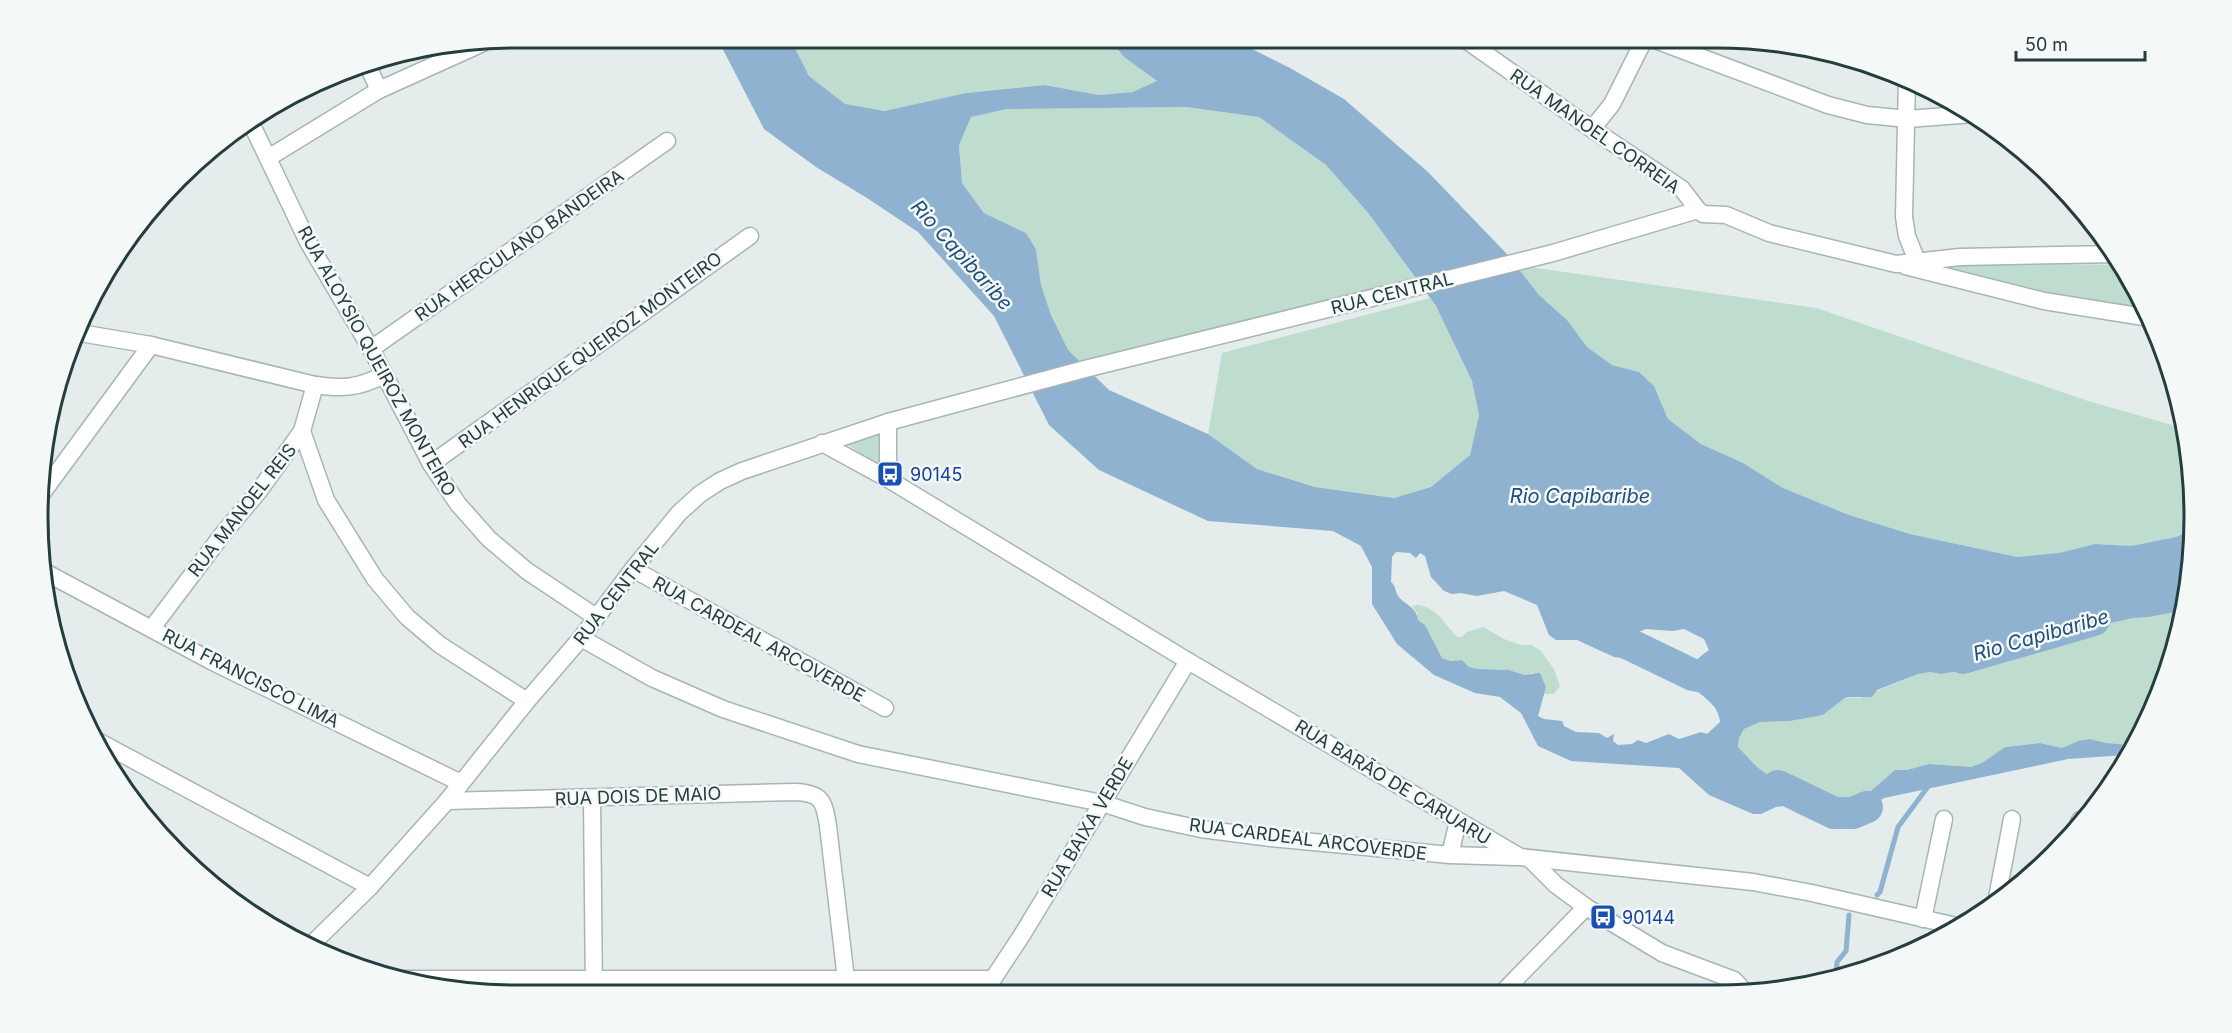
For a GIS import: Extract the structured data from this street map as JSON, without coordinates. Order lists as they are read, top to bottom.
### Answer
{
  "streets": {
    "street": [
      "RUA MANOEL CORREIA",
      "RUA HERCULANO BANDEIRA",
      "RUA CENTRAL",
      "RUA HENRIQUE QUEIROZ MONTEIRO",
      "RUA ALOYSIO QUEIROZ MONTEIRO",
      "RUA MANOEL REIS",
      "RUA CARDEAL ARCOVERDE",
      "RUA FRANCISCO LIMA",
      "RUA BARÃO DE CARUARU",
      "RUA DOIS DE MAIO",
      "RUA BAIXA VERDE"
    ]
  },
  "crossings": [
    ["RUA MANOEL CORREIA", "RUA CENTRAL"],
    ["RUA HERCULANO BANDEIRA", "RUA ALOYSIO QUEIROZ MONTEIRO"],
    ["RUA CENTRAL", "RUA ALOYSIO QUEIROZ MONTEIRO"],
    ["RUA CENTRAL", "RUA CARDEAL ARCOVERDE"],
    ["RUA CENTRAL", "RUA FRANCISCO LIMA"],
    ["RUA CENTRAL", "RUA BARÃO DE CARUARU"],
    ["RUA CENTRAL", "RUA DOIS DE MAIO"],
    ["RUA HENRIQUE QUEIROZ MONTEIRO", "RUA ALOYSIO QUEIROZ MONTEIRO"],
    ["RUA MANOEL REIS", "RUA FRANCISCO LIMA"],
    ["RUA CARDEAL ARCOVERDE", "RUA BARÃO DE CARUARU"],
    ["RUA CARDEAL ARCOVERDE", "RUA BAIXA VERDE"],
    ["RUA BARÃO DE CARUARU", "RUA BAIXA VERDE"]
  ],
  "water": ["Rio Capibaribe"],
  "places": {
    "bus stop": ["90145", "90144"]
  },
  "scale_bar": "50 m"
}
